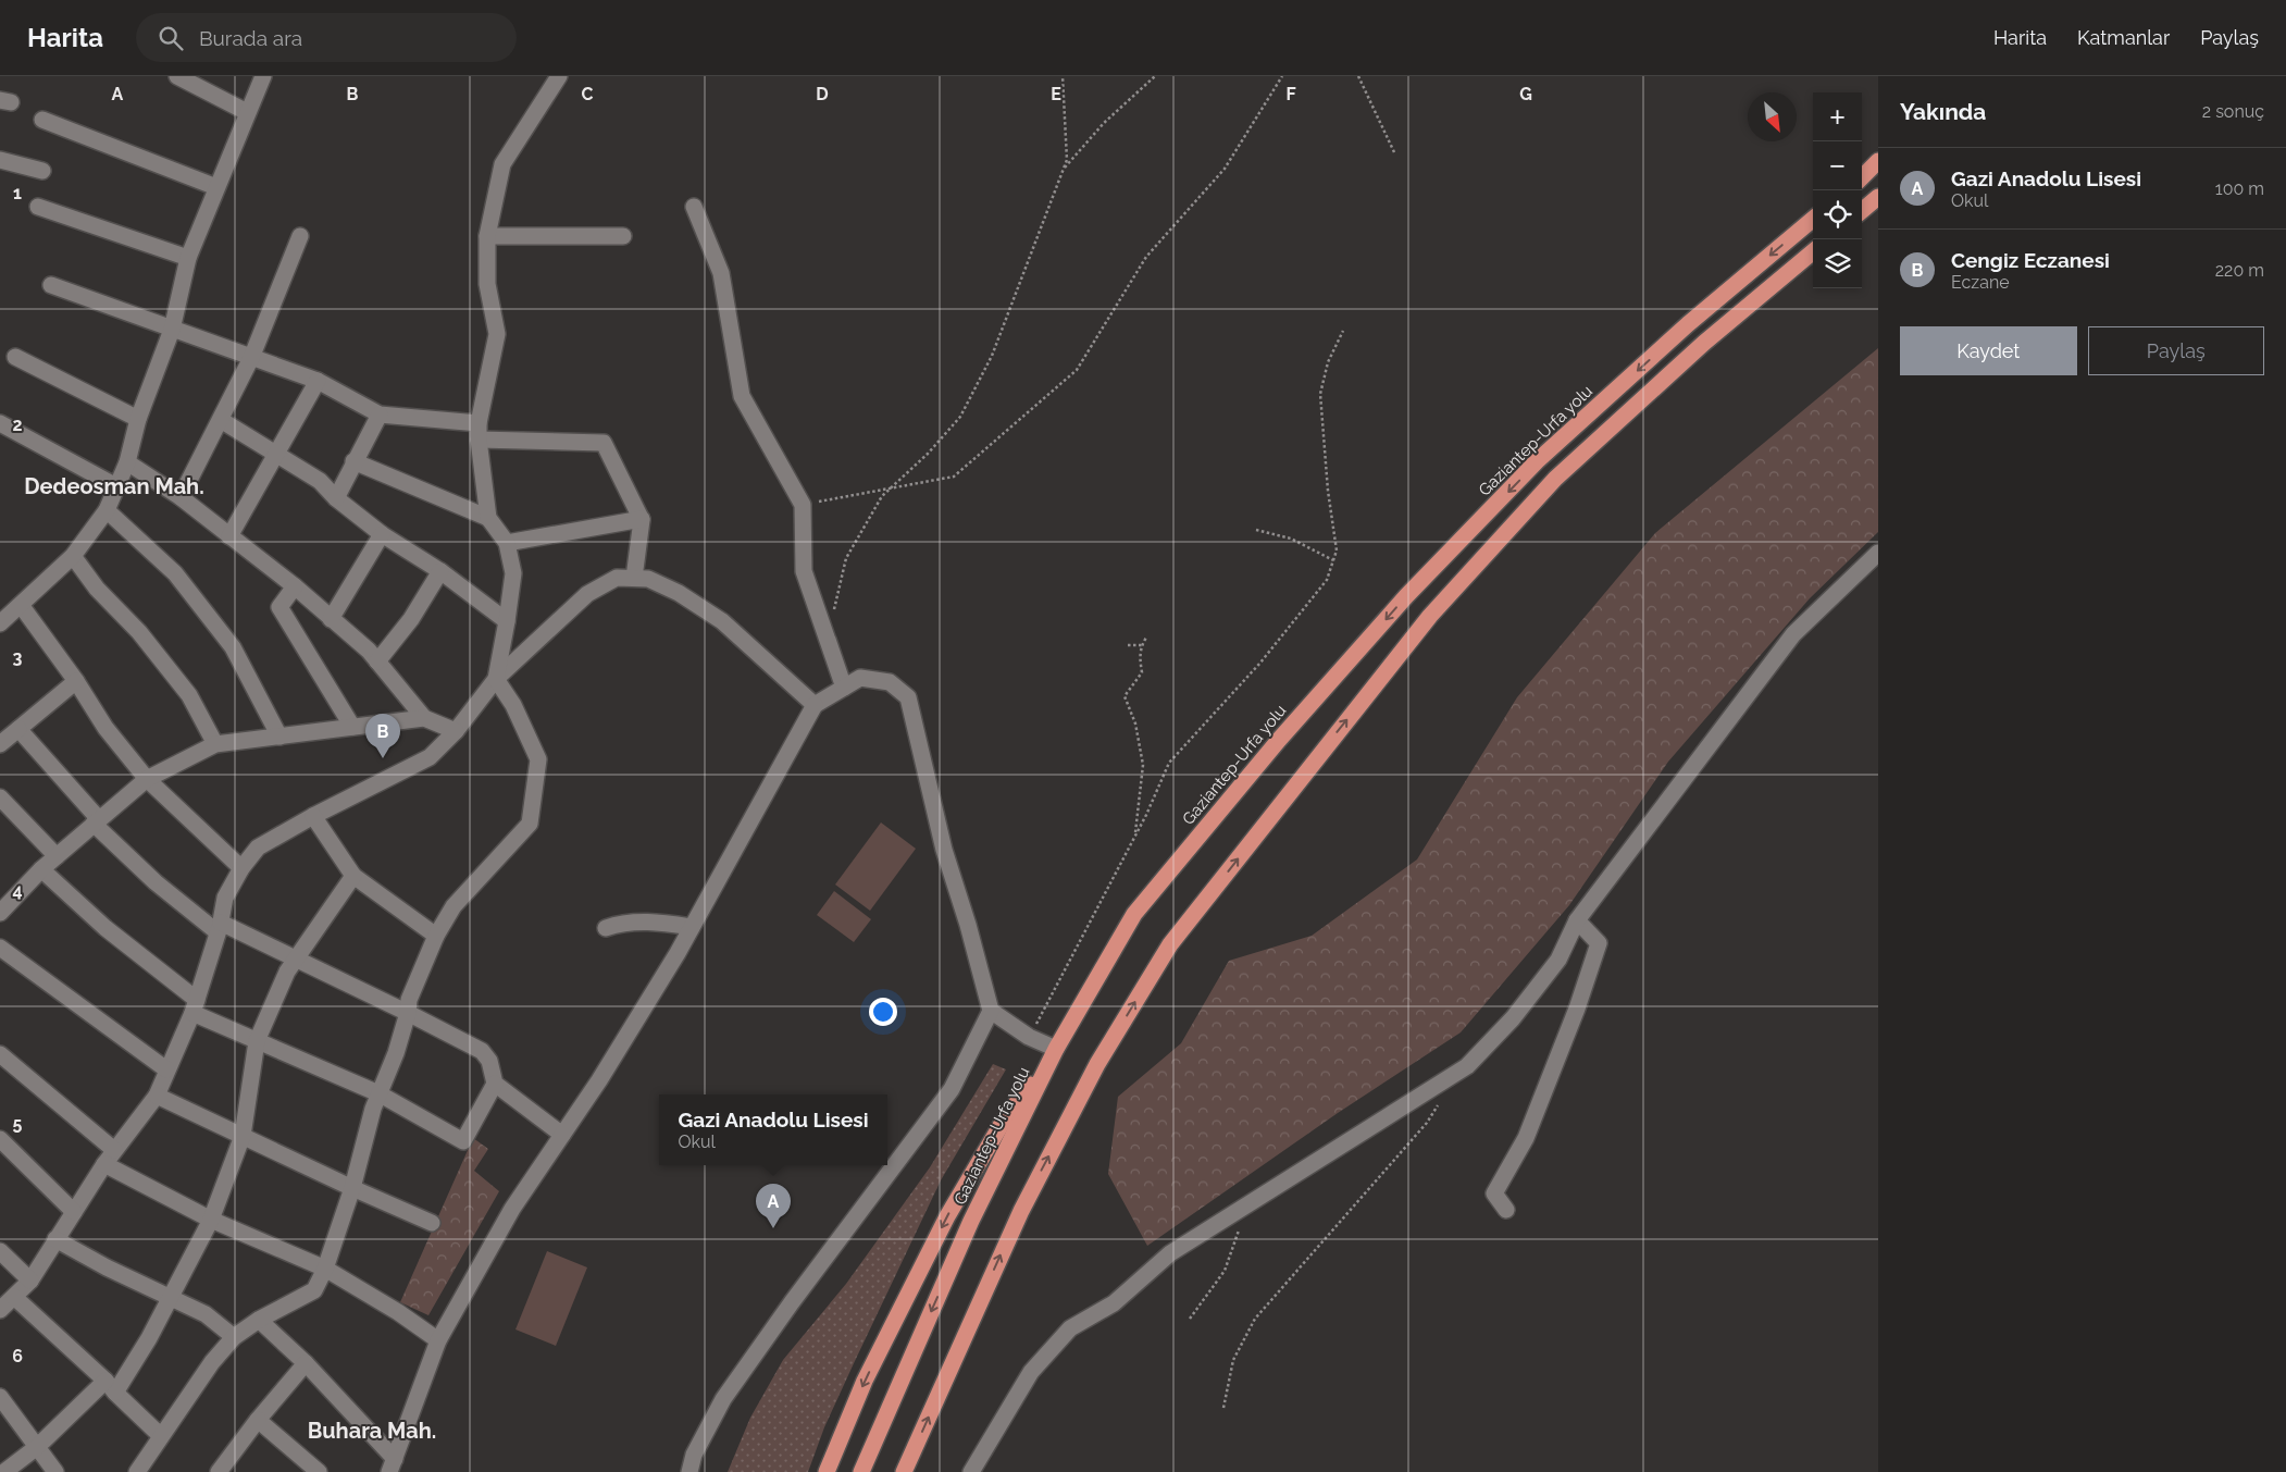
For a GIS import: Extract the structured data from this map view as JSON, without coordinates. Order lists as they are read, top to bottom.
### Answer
{
  "streets": {
    "highway": ["Gaziantep-Urfa yolu"]
  },
  "districts": ["Dedeosman Mah.", "Buhara Mah."],
  "north": "bottom right",
  "page": {
    "header": "Harita",
    "search": "Burada ara",
    "nav": ["Harita", "Katmanlar", "Paylaş"],
    "heading": ["Yakında", "2 sonuç"],
    "map_buttons": ["+", "−"],
    "list": [
      {
        "mark": "A",
        "name": "Gazi Anadolu Lisesi",
        "note": "Okul",
        "value": "100 m"
      },
      {
        "mark": "B",
        "name": "Cengiz Eczanesi",
        "note": "Eczane",
        "value": "220 m"
      }
    ],
    "buttons": ["Kaydet", "Paylaş"],
    "pins": ["B", "A"],
    "popup": ["Gazi Anadolu Lisesi", "Okul"]
  },
  "grid": {
    "columns": [
      "A",
      "B",
      "C",
      "D",
      "E",
      "F",
      "G"
    ],
    "rows": [
      "1",
      "2",
      "3",
      "4",
      "5",
      "6"
    ]
  }
}
